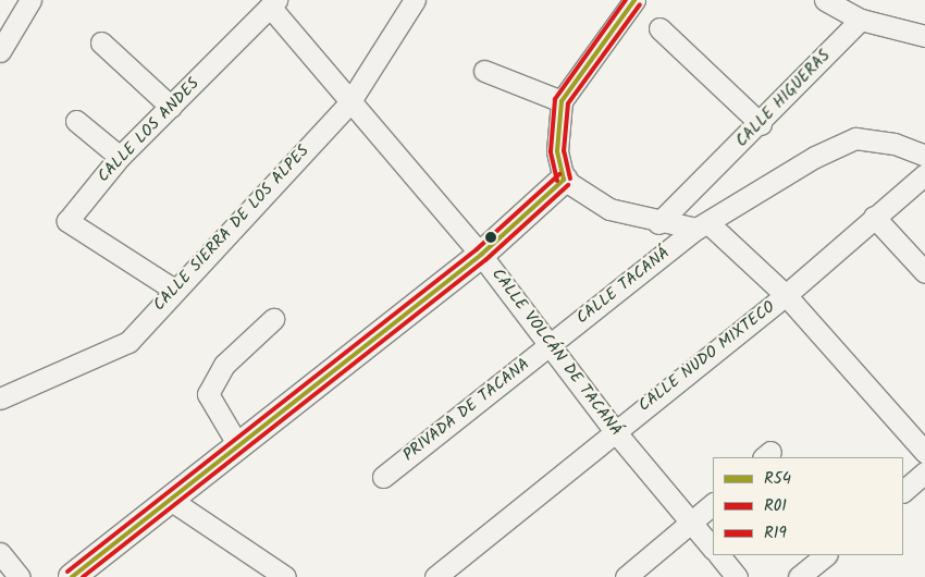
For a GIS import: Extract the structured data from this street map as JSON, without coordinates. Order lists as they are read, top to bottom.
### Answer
{
  "streets": {
    "street": [
      "CALLE HIGUERAS",
      "CALLE LOS ANDES",
      "CALLE SIERRA DE LOS ALPES",
      "CALLE TACANÁ",
      "CALLE VOLCÁN DE TACANÁ",
      "CALLE NUDO MIXTECO",
      "PRIVADA DE TACANA"
    ]
  },
  "crossings": [
    ["CALLE LOS ANDES", "CALLE SIERRA DE LOS ALPES"],
    ["CALLE LOS ANDES", "CALLE VOLCÁN DE TACANÁ"],
    ["CALLE SIERRA DE LOS ALPES", "CALLE VOLCÁN DE TACANÁ"],
    ["CALLE TACANÁ", "CALLE VOLCÁN DE TACANÁ"],
    ["CALLE TACANÁ", "PRIVADA DE TACANA"],
    ["CALLE VOLCÁN DE TACANÁ", "CALLE NUDO MIXTECO"],
    ["CALLE VOLCÁN DE TACANÁ", "PRIVADA DE TACANA"]
  ],
  "lines": ["transit line R54", "transit line R19", "transit line R01"],
  "legend": ["R54", "R01", "R19"]
}
